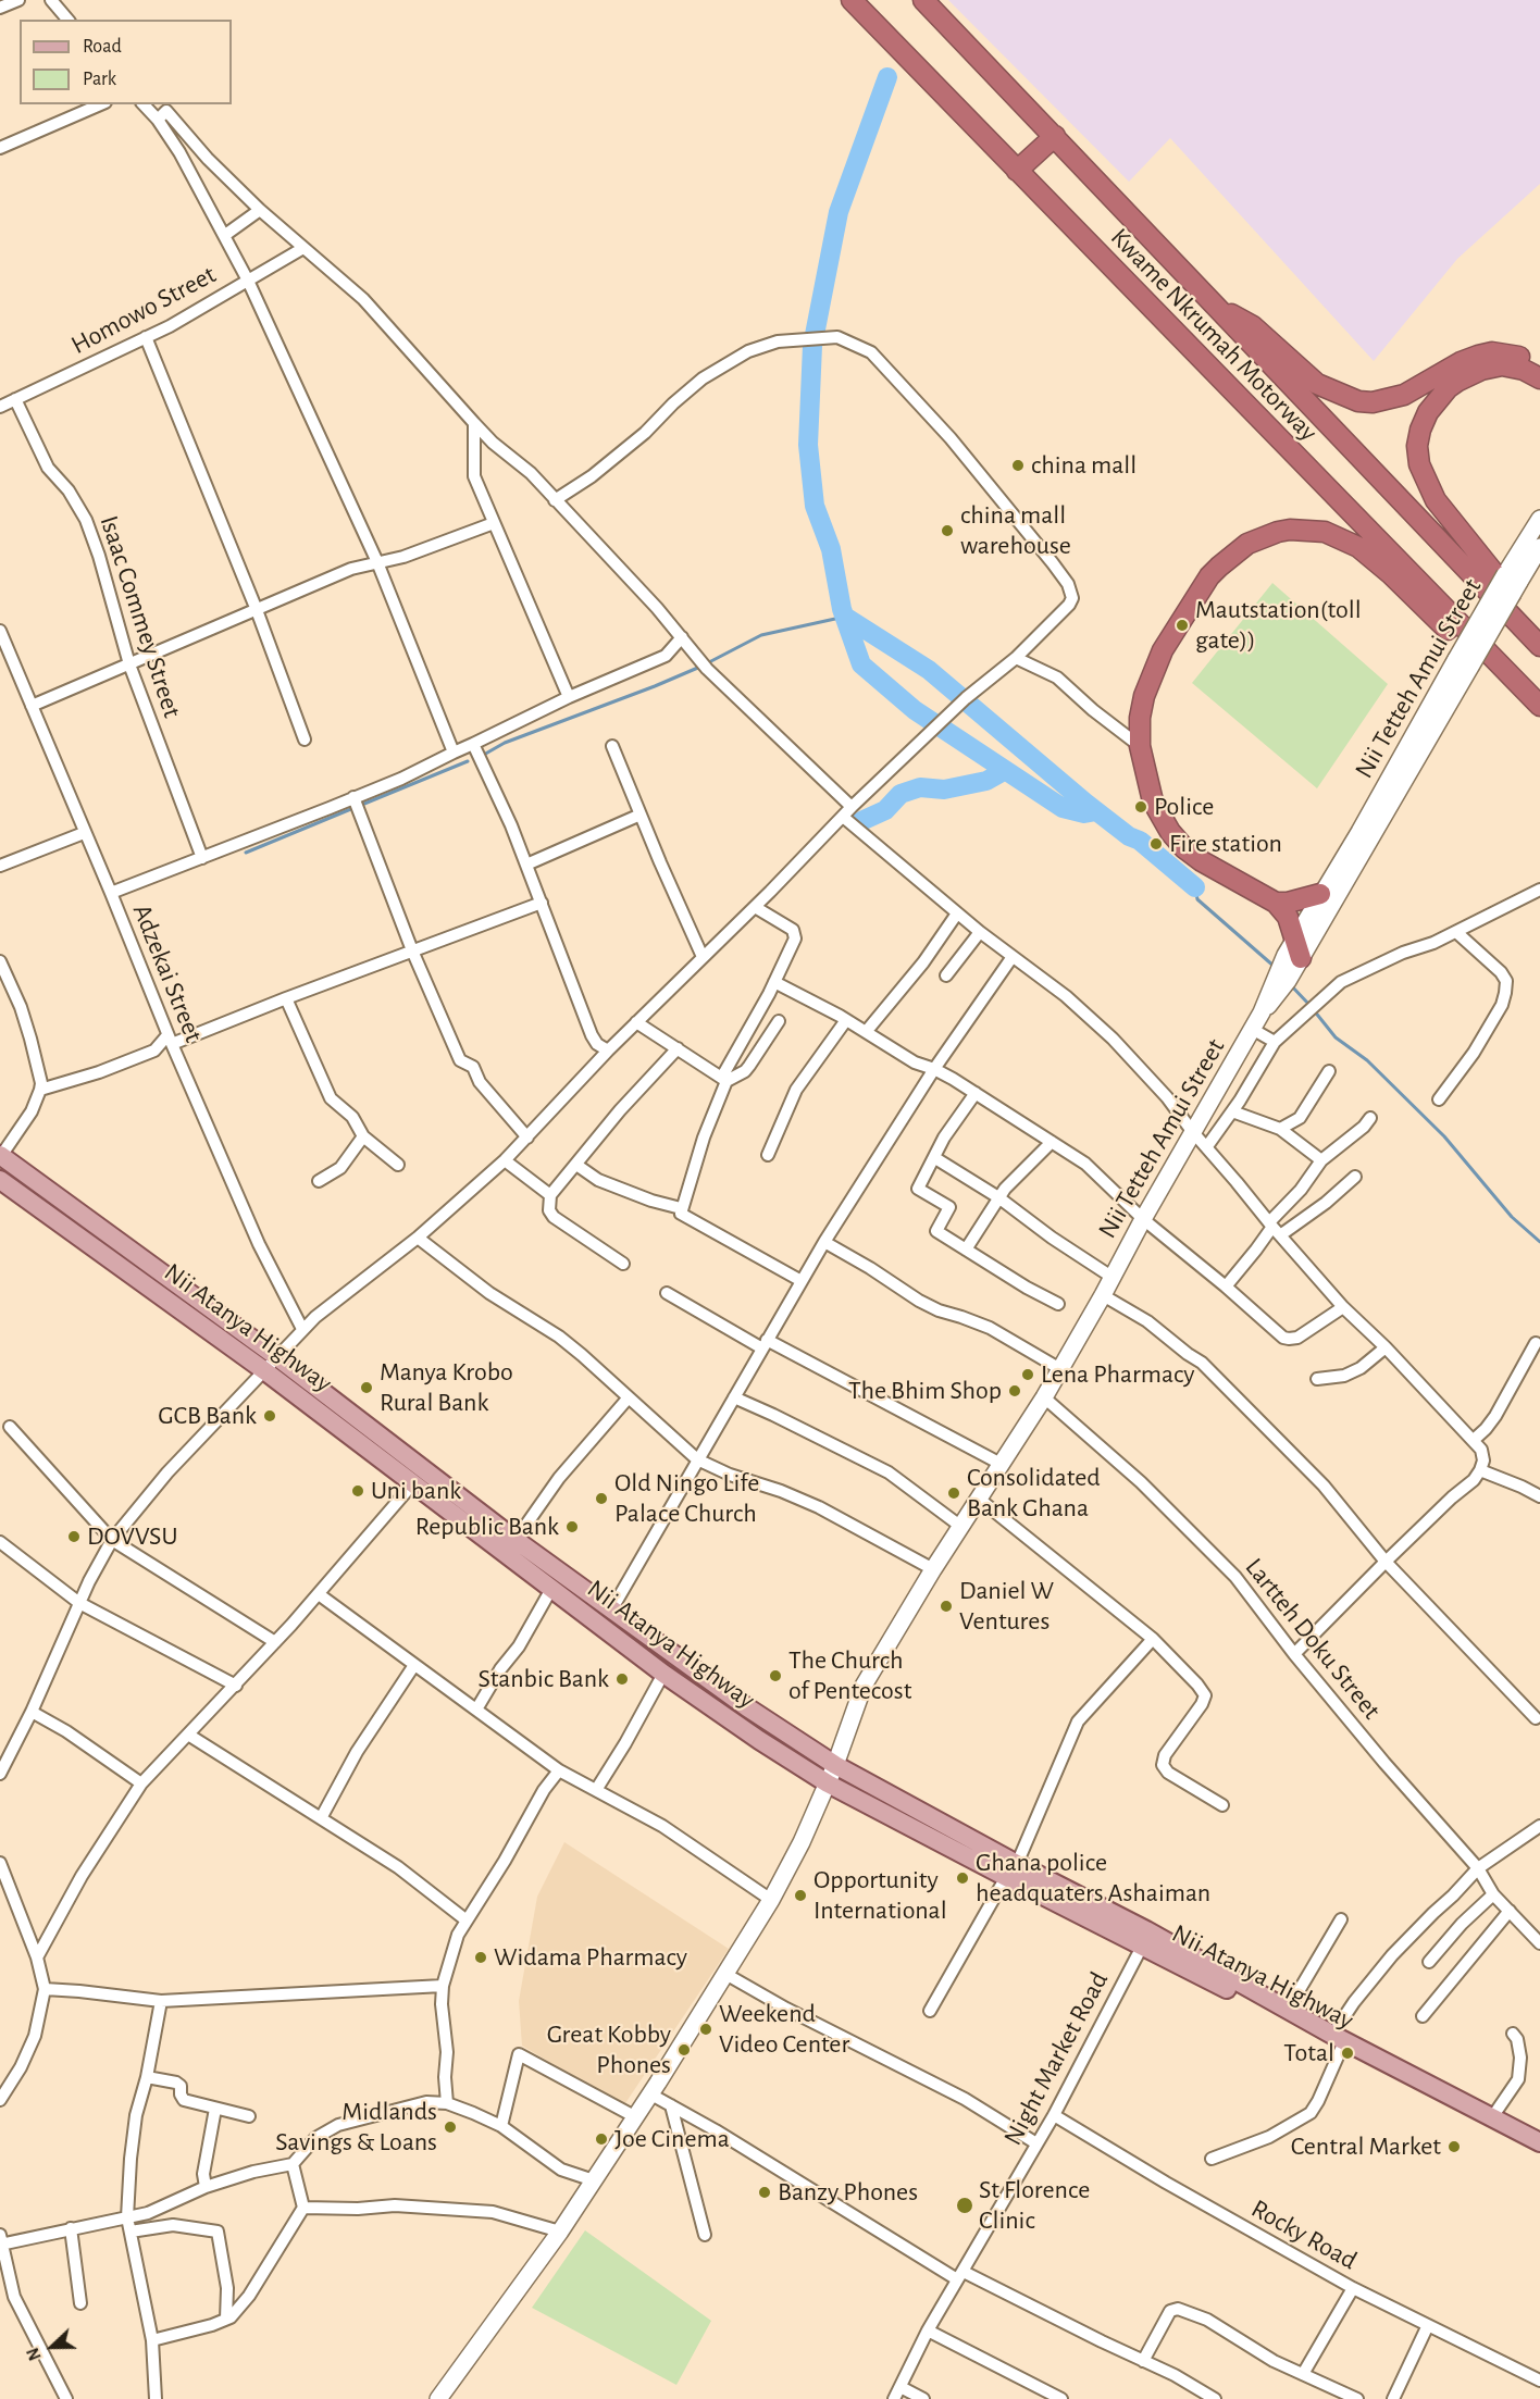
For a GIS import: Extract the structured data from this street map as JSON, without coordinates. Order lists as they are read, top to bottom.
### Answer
{
  "streets": {
    "highway": ["Kwame Nkrumah Motorway"],
    "main road": ["Nii Tetteh Amui Street", "Nii Atanya Highway"],
    "street": [
      "Homowo Street",
      "Isaac Commey Street",
      "Adzekai Street",
      "Lartteh Doku Street",
      "Night Market Road",
      "Rocky Road"
    ]
  },
  "crossings": [
    ["Homowo Street", "Isaac Commey Street"],
    ["Nii Tetteh Amui Street", "Nii Atanya Highway"],
    ["Nii Tetteh Amui Street", "Lartteh Doku Street"],
    ["Nii Atanya Highway", "Night Market Road"],
    ["Night Market Road", "Rocky Road"]
  ],
  "places": [
    "china mall",
    "china mall warehouse",
    "Mautstation(toll gate))",
    "Police",
    "Fire station",
    "Lena Pharmacy",
    "Manya Krobo Rural Bank",
    "The Bhim Shop",
    "GCB Bank",
    "Uni bank",
    "Consolidated Bank Ghana",
    "Old Ningo Life Palace Church",
    "Republic Bank",
    "DOVVSU",
    "Daniel W Ventures",
    "The Church of Pentecost",
    "Stanbic Bank",
    "Ghana police headquaters Ashaiman",
    "Opportunity International",
    "Widama Pharmacy",
    "Weekend Video Center",
    "Great Kobby Phones",
    "Total",
    "Midlands Savings & Loans",
    "Joe Cinema",
    "Central Market",
    "Banzy Phones",
    "St Florence Clinic"
  ],
  "legend": ["Road", "Park"],
  "north": "left"
}
